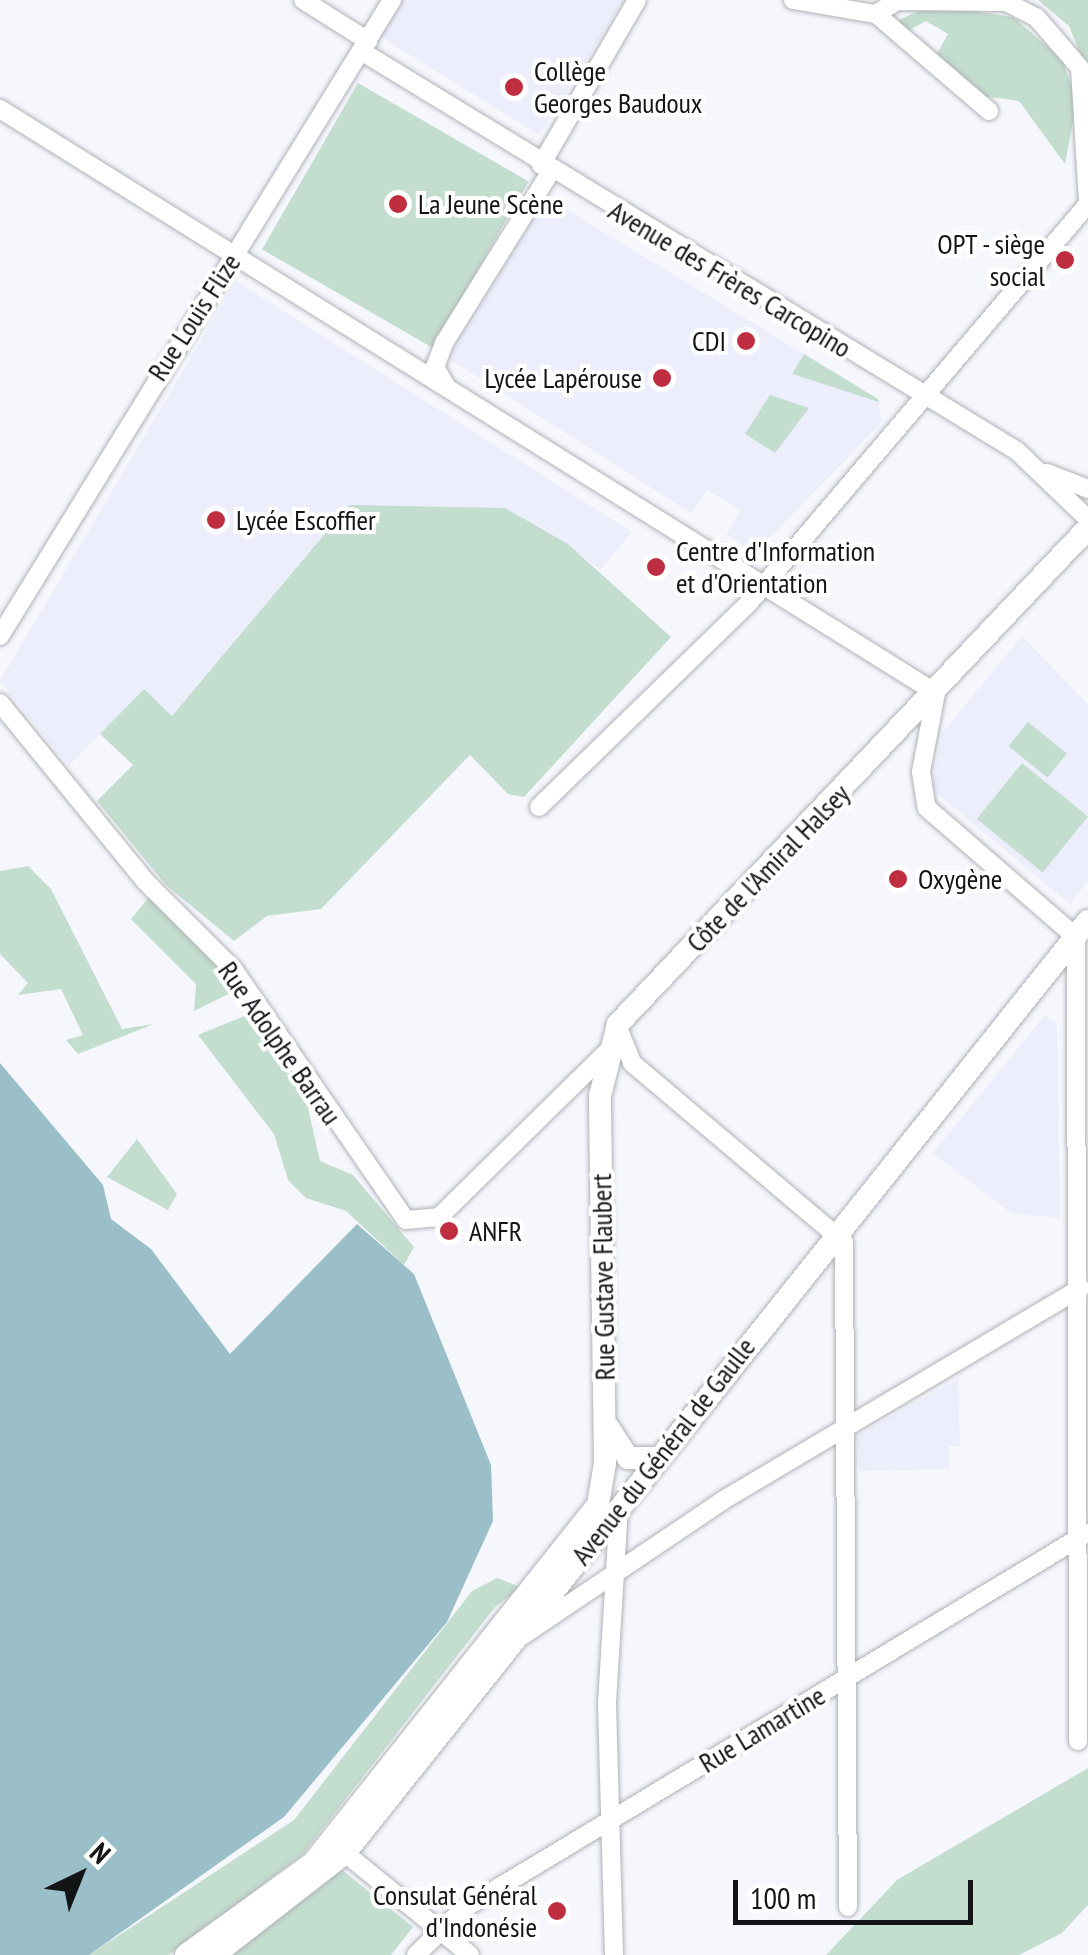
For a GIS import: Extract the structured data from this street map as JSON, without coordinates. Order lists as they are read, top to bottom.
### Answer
{
  "streets": {
    "main road": ["Côte de l'Amiral Halsey", "Rue Gustave Flaubert", "Avenue du Général de Gaulle"],
    "street": [
      "Avenue des Frères Carcopino",
      "Rue Louis Flize",
      "Rue Adolphe Barrau",
      "Rue Lamartine"
    ]
  },
  "crossings": [
    ["Avenue des Frères Carcopino", "Rue Louis Flize"],
    ["Côte de l'Amiral Halsey", "Rue Adolphe Barrau"],
    ["Côte de l'Amiral Halsey", "Rue Gustave Flaubert"],
    ["Rue Adolphe Barrau", "Rue Gustave Flaubert"],
    ["Rue Gustave Flaubert", "Avenue du Général de Gaulle"],
    ["Rue Gustave Flaubert", "Rue Lamartine"]
  ],
  "places": [
    "Collège Georges Baudoux",
    "La Jeune Scène",
    "OPT - siège social",
    "CDI",
    "Lycée Lapérouse",
    "Lycée Escoffier",
    "Centre d'Information et d'Orientation",
    "Oxygène",
    "ANFR",
    "Consulat Général d'Indonésie"
  ],
  "scale_bar": "100 m",
  "north": "top right"
}
